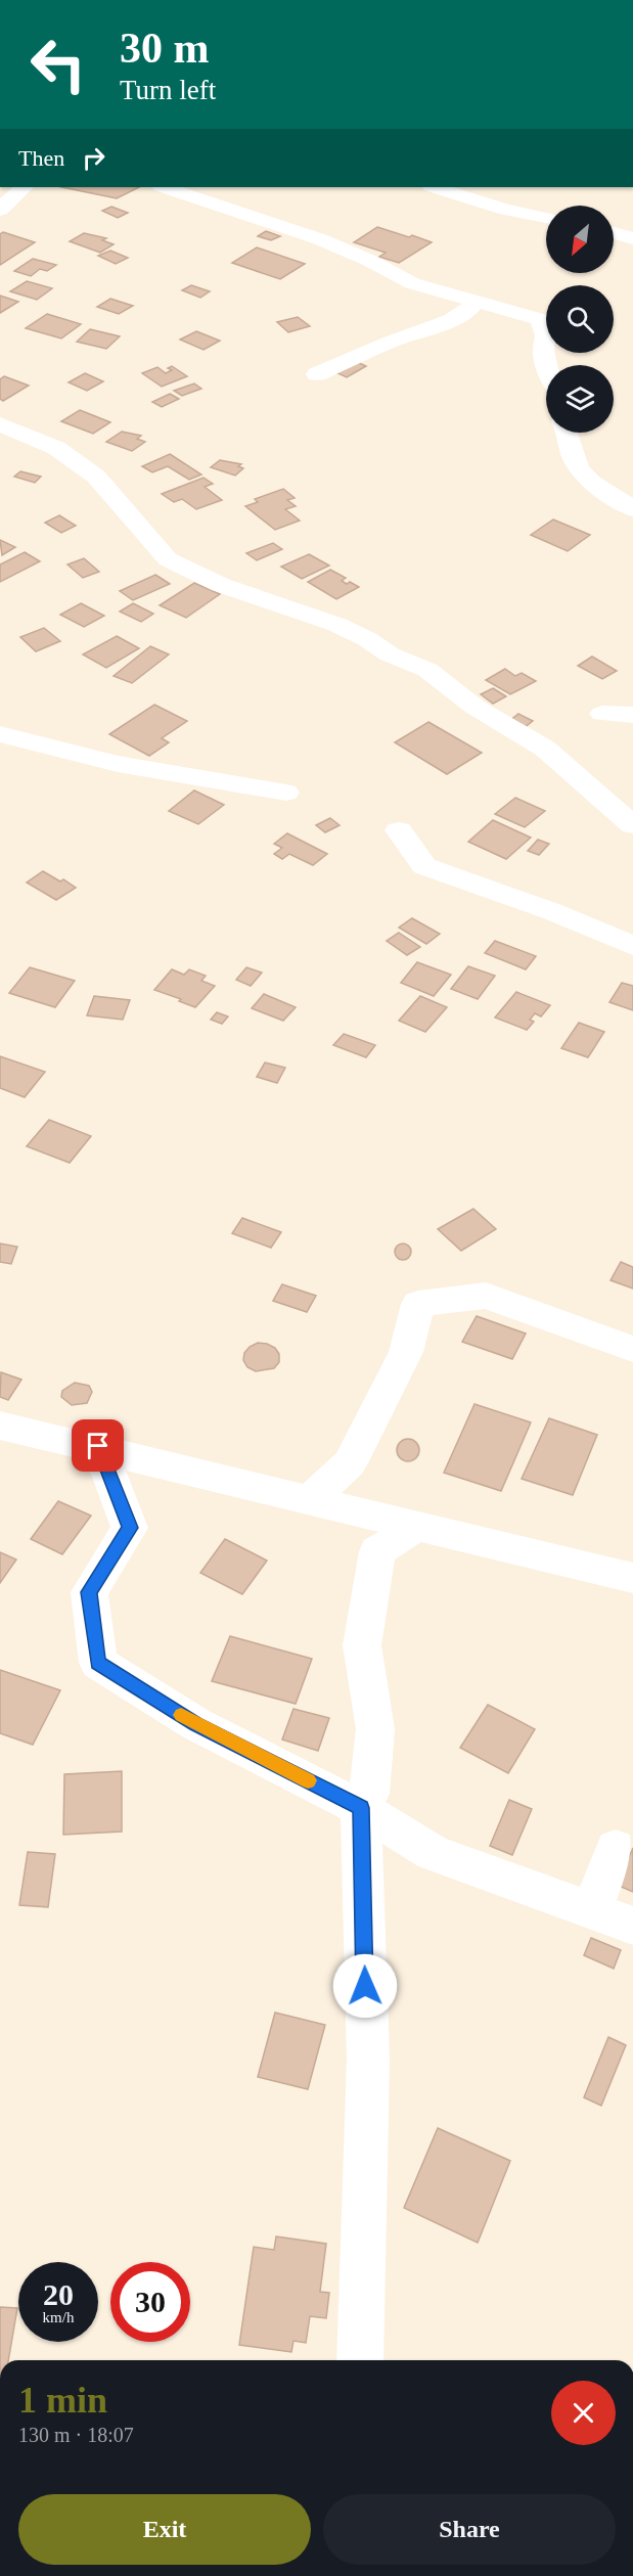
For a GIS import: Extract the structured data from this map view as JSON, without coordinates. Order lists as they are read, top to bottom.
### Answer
{
  "north": "bottom left",
  "page": {
    "turn": ["30 m", "Turn left"],
    "then": "Then",
    "speed": "20 km/h",
    "limit": "30",
    "heading": ["1 min", "130 m · 18:07"],
    "buttons": ["Exit", "Share"]
  }
}
